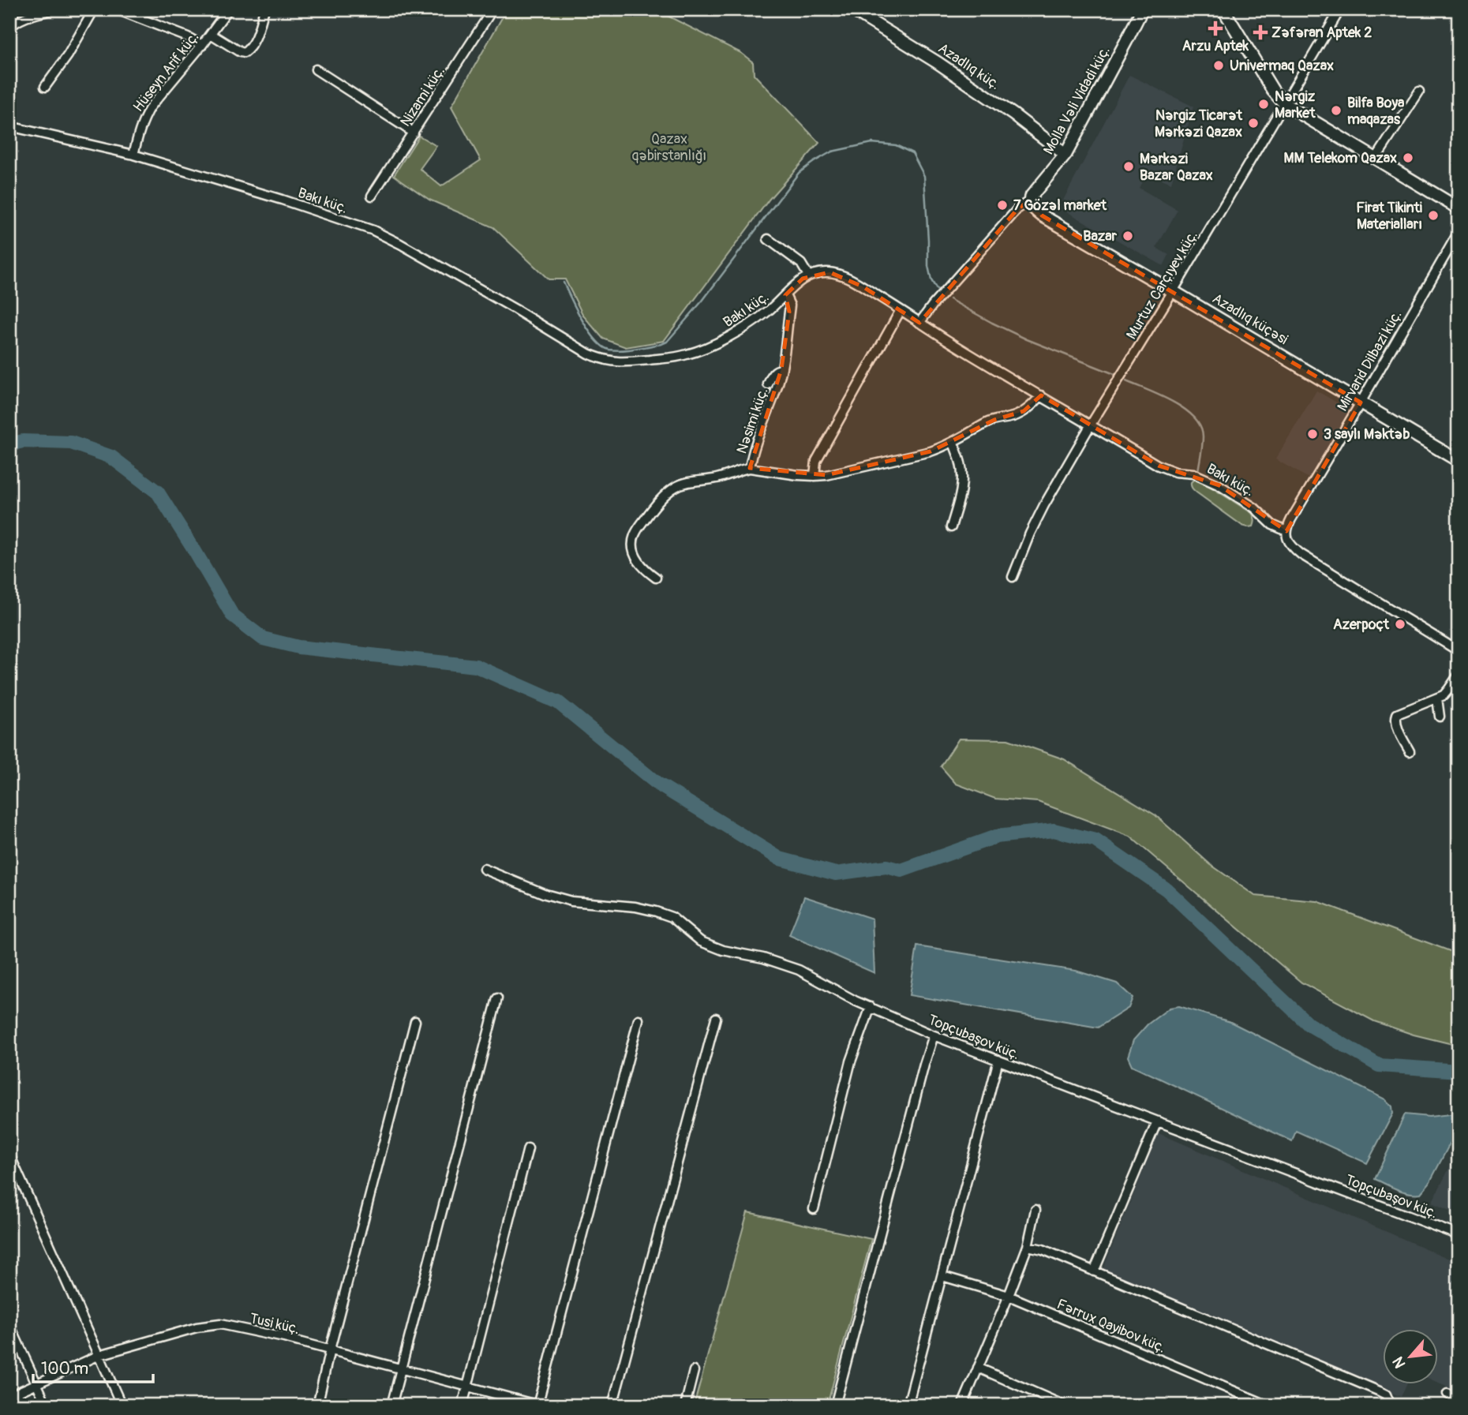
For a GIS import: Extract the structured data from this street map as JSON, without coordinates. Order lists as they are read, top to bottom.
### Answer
{
  "streets": {
    "street": [
      "Azadlıq küç.",
      "Hüseyn Arif küç.",
      "Nizami küç.",
      "Molla Vəli Vidadi küç.",
      "Bakı küç.",
      "Murtuz Carçıyev küç.",
      "Azadlıq küçəsi",
      "Mirvarid Dilbazi küç.",
      "Nəsimi küç.",
      "Topçubaşov küç.",
      "Tusi küç.",
      "Fərrux Qayibov küç."
    ]
  },
  "crossings": [
    ["Azadlıq küç.", "Molla Vəli Vidadi küç."],
    ["Hüseyn Arif küç.", "Bakı küç."],
    ["Molla Vəli Vidadi küç.", "Azadlıq küçəsi"],
    ["Bakı küç.", "Murtuz Carçıyev küç."],
    ["Bakı küç.", "Mirvarid Dilbazi küç."],
    ["Bakı küç.", "Nəsimi küç."],
    ["Murtuz Carçıyev küç.", "Azadlıq küçəsi"],
    ["Azadlıq küçəsi", "Mirvarid Dilbazi küç."]
  ],
  "parks": ["Qazax qəbirstanlığı"],
  "places": {
    "health": ["Arzu Aptek", "Zəfəran Aptek 2"],
    "other": [
      "Univermaq Qazax",
      "Nərgiz Market",
      "Bilfa Boya maqazas",
      "Nərgiz Ticarət Mərkəzi Qazax",
      "MM Telekom Qazax",
      "Mərkəzi Bazar Qazax",
      "7 Gözəl market",
      "Firat Tikinti Materialları",
      "Bazar",
      "3 saylı Məktəb",
      "Azerpoçt"
    ]
  },
  "scale_bar": "100 m",
  "north": "bottom left"
}
